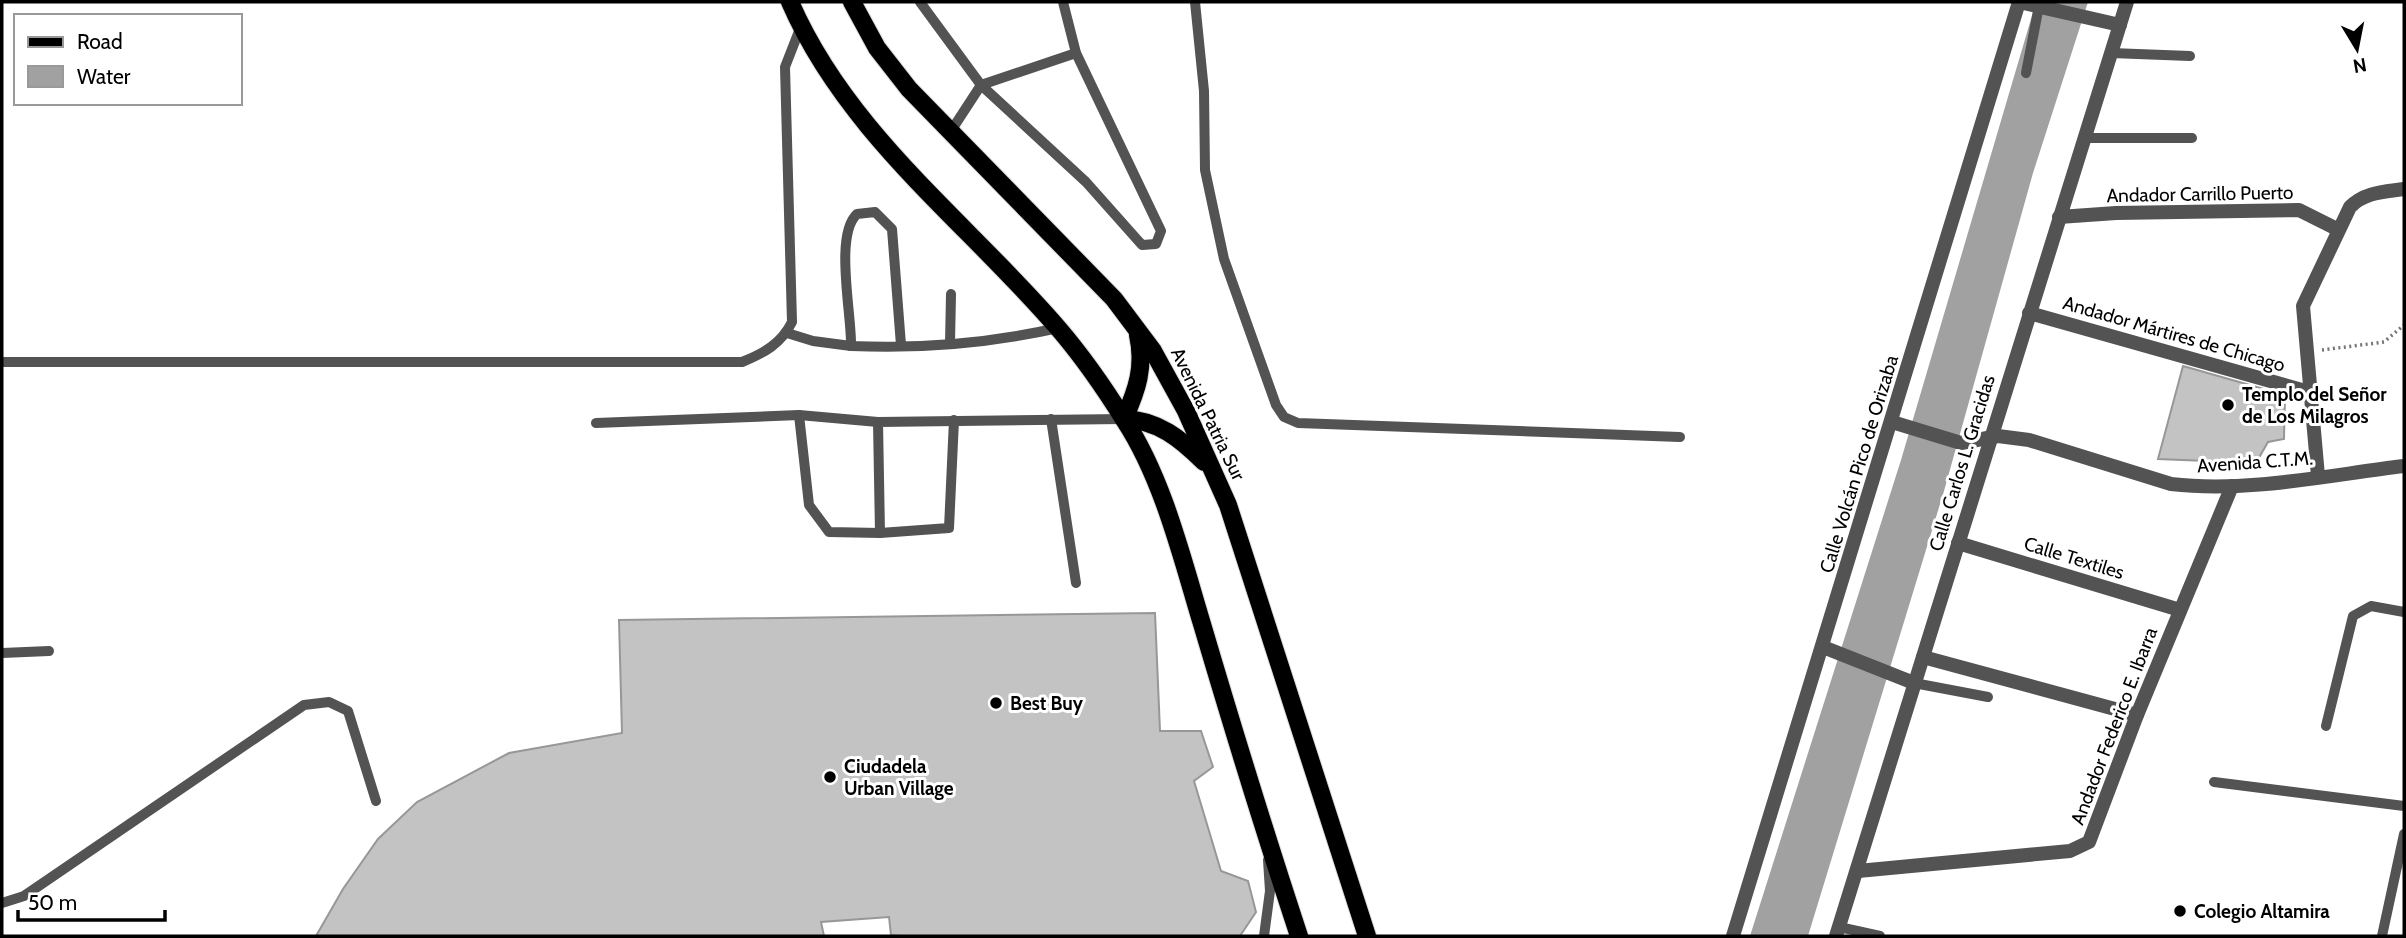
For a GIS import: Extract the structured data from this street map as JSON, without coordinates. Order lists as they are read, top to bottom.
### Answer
{
  "streets": {
    "main road": ["Avenida Patria Sur"],
    "street": [
      "Andador Carrillo Puerto",
      "Andador Mártires de Chicago",
      "Avenida C.T.M.",
      "Calle Carlos L. Gracidas",
      "Calle Volcán Pico de Orizaba",
      "Calle Textiles",
      "Andador Federico E. Ibarra"
    ]
  },
  "crossings": [
    ["Andador Carrillo Puerto", "Calle Carlos L. Gracidas"],
    ["Andador Mártires de Chicago", "Calle Carlos L. Gracidas"],
    ["Avenida C.T.M.", "Calle Carlos L. Gracidas"],
    ["Avenida C.T.M.", "Calle Volcán Pico de Orizaba"],
    ["Avenida C.T.M.", "Andador Federico E. Ibarra"],
    ["Calle Carlos L. Gracidas", "Calle Textiles"],
    ["Calle Carlos L. Gracidas", "Andador Federico E. Ibarra"],
    ["Calle Textiles", "Andador Federico E. Ibarra"]
  ],
  "places": [
    "Templo del Señor de Los Milagros",
    "Best Buy",
    "Ciudadela Urban Village",
    "Colegio Altamira"
  ],
  "legend": ["Road", "Water"],
  "scale_bar": "50 m",
  "north": "bottom"
}
